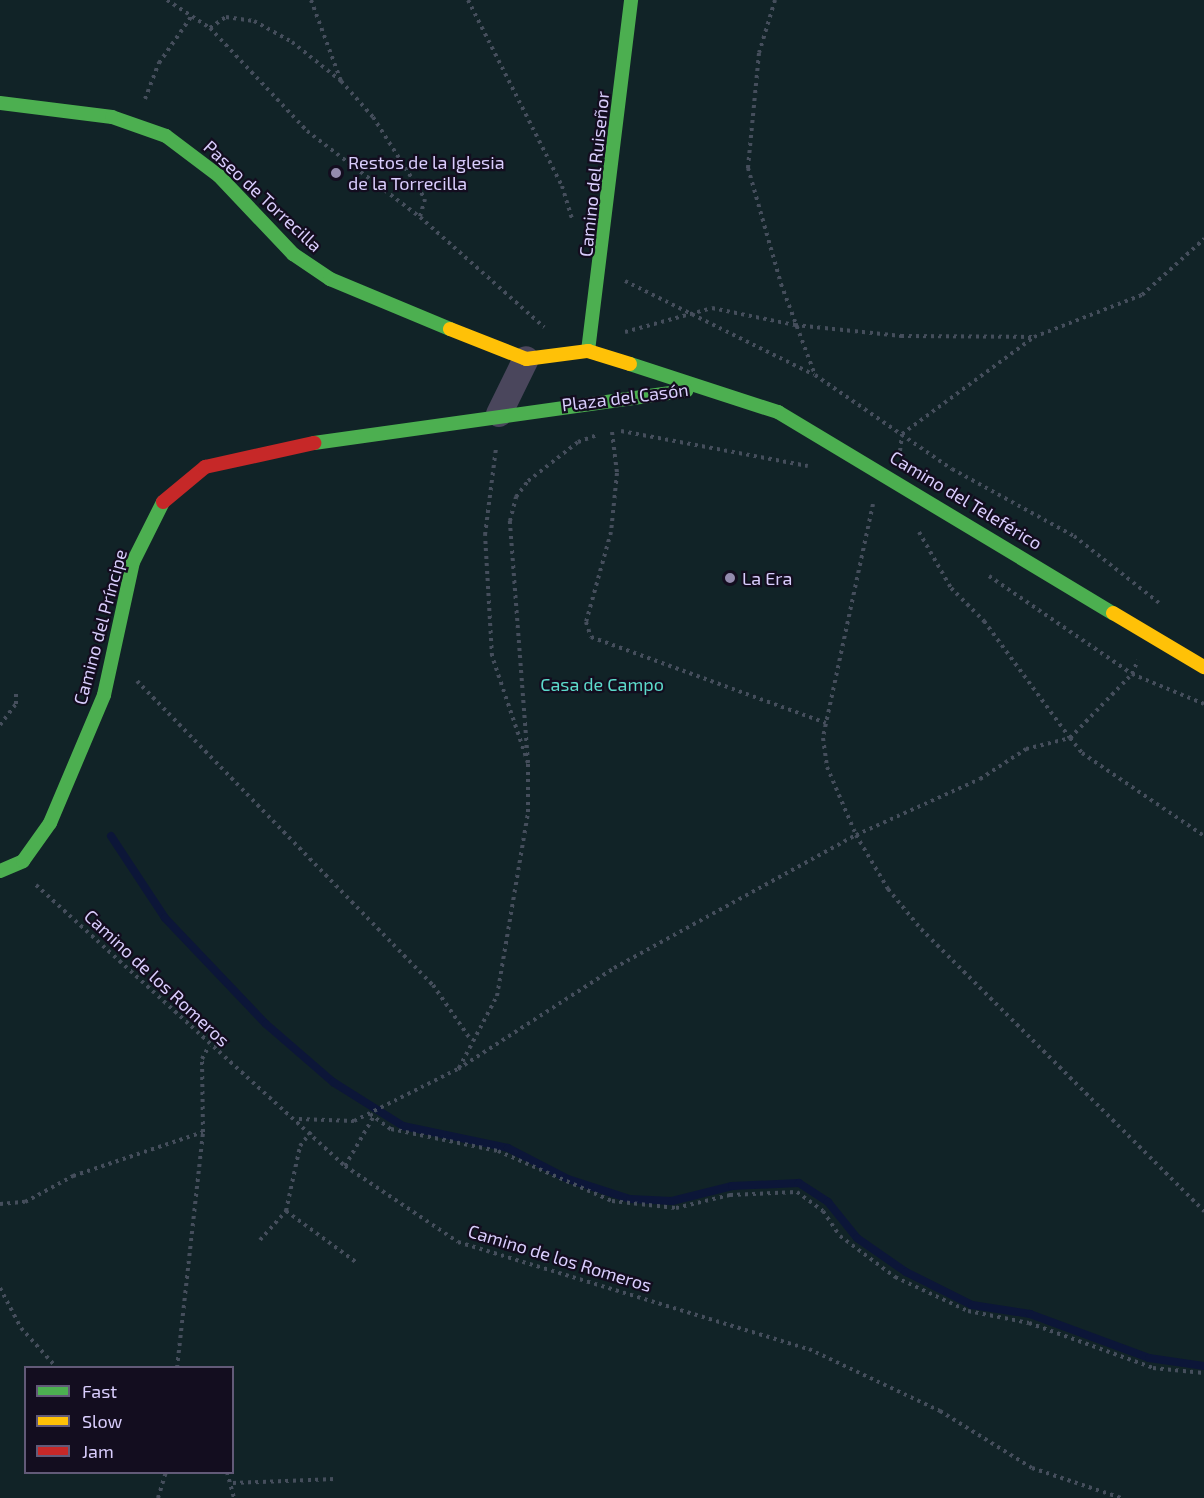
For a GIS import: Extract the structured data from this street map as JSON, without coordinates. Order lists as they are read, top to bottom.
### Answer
{
  "streets": {
    "street": [
      "Camino del Ruiseñor",
      "Paseo de Torrecilla",
      "Plaza del Casón",
      "Camino del Teleférico",
      "Camino del Príncipe"
    ],
    "path": ["Camino de los Romeros"]
  },
  "crossings": [
    ["Camino del Ruiseñor", "Plaza del Casón"],
    ["Paseo de Torrecilla", "Plaza del Casón"],
    ["Plaza del Casón", "Camino del Teleférico"],
    ["Plaza del Casón", "Camino del Príncipe"],
    ["Camino del Príncipe", "Camino de los Romeros"]
  ],
  "parks": ["Casa de Campo"],
  "places": ["Restos de la Iglesia de la Torrecilla", "La Era"],
  "legend": ["Fast", "Slow", "Jam"]
}
